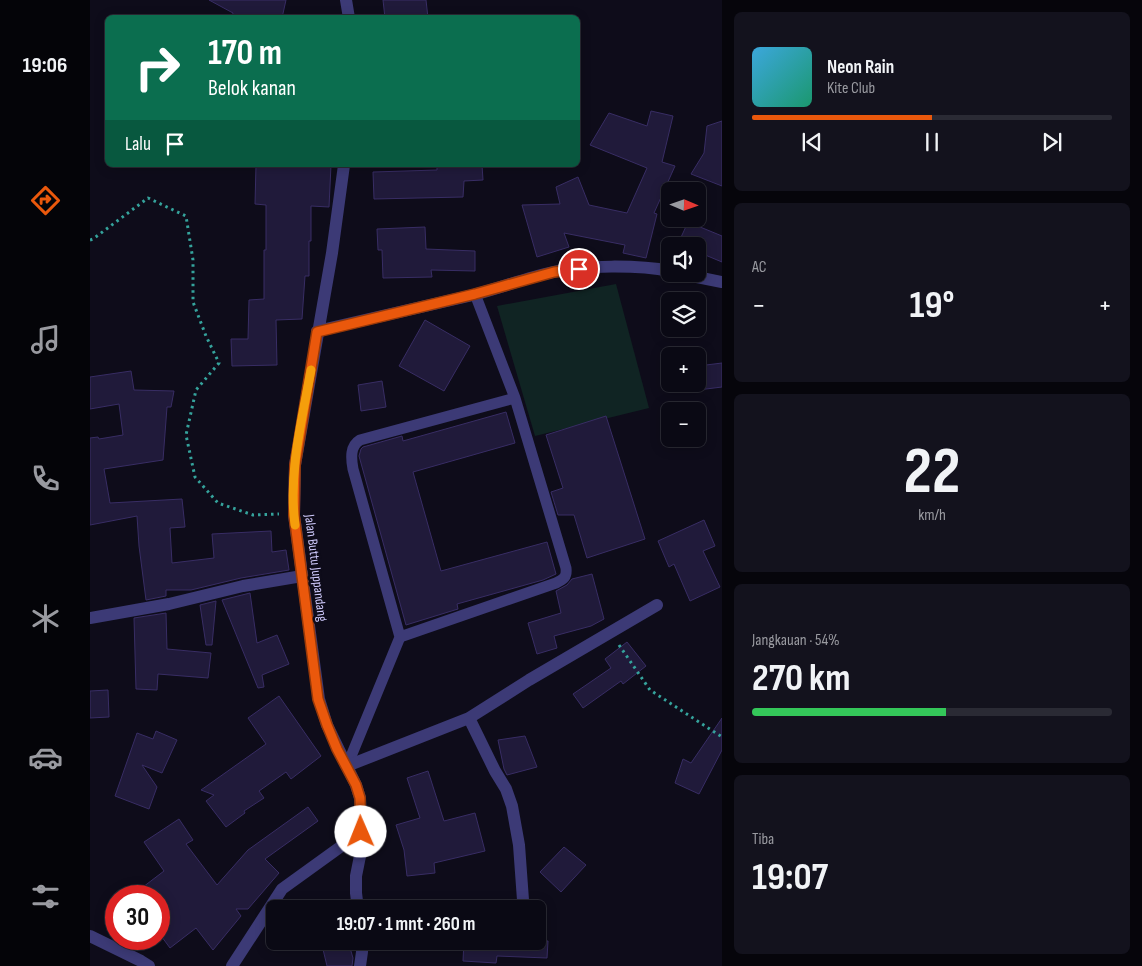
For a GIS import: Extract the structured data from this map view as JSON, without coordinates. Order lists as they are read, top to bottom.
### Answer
{
  "streets": {
    "street": ["Jalan Buttu Juppandang"]
  },
  "north": "right",
  "page": {
    "tabs": "19:06",
    "turn": ["170 m", "Belok kanan"],
    "song": ["Neon Rain", "Kite Club"],
    "then": "Lalu",
    "map_buttons": ["+", "−"],
    "tile": [
      "AC",
      ["22", "km/h"],
      ["Jangkauan · 54%", "270 km"],
      ["Tiba", "19:07"]
    ],
    "heat": ["−", "19°", "+"],
    "limit": "30",
    "trip": "19:07 · 1 mnt · 260 m"
  }
}
